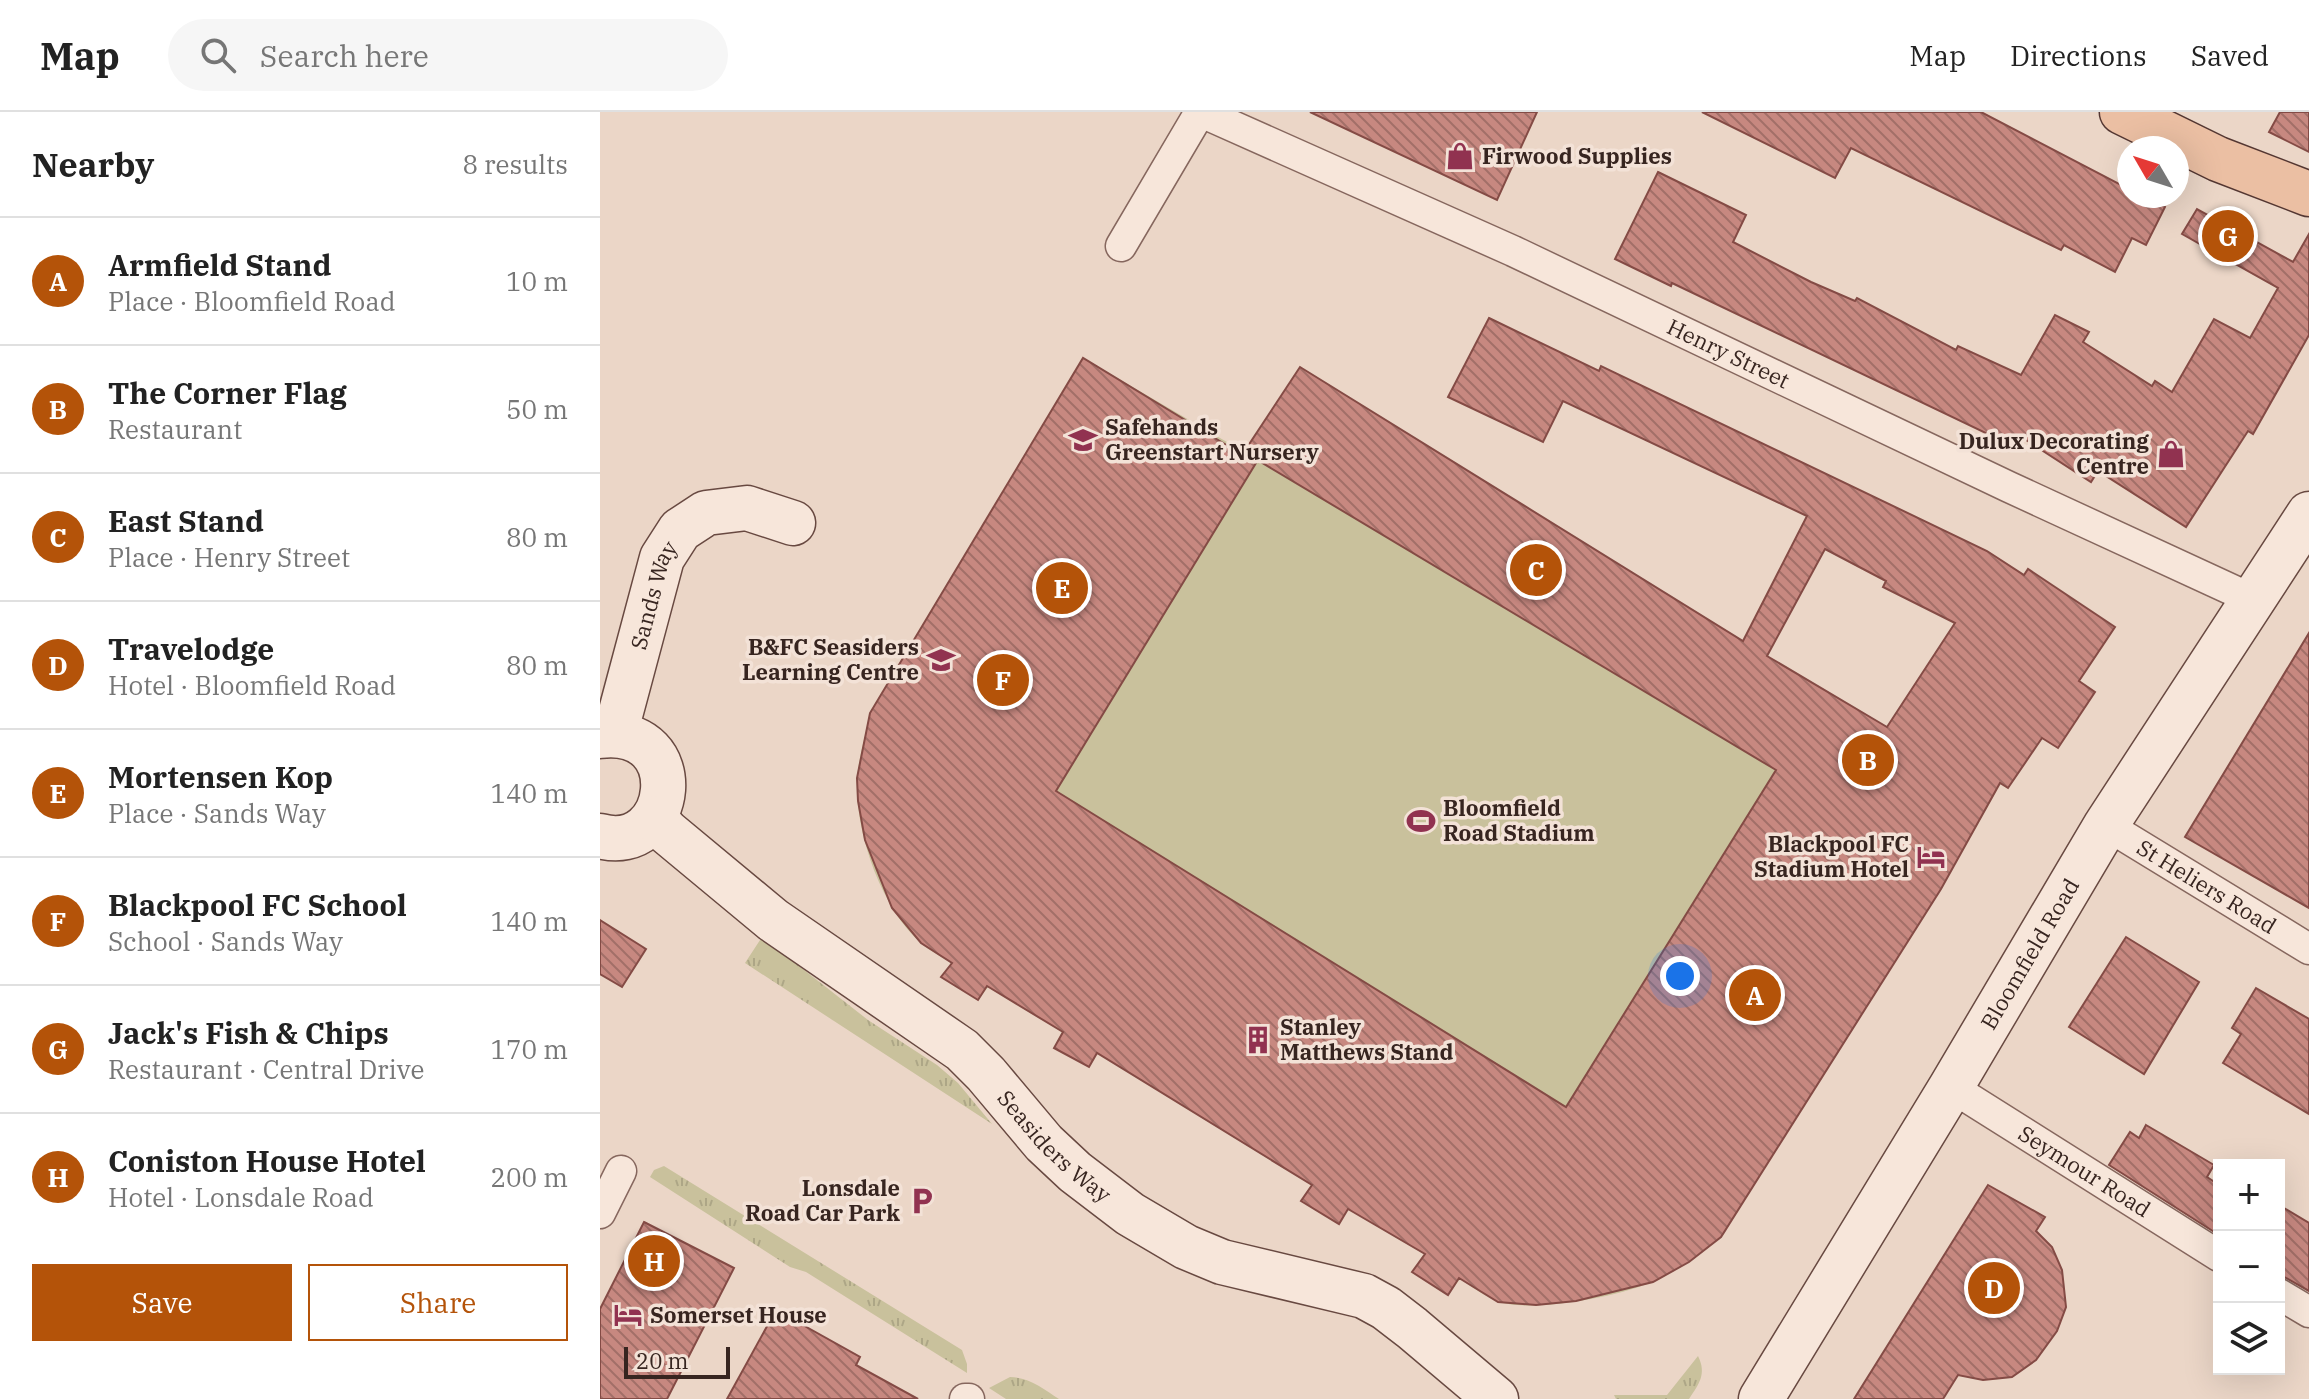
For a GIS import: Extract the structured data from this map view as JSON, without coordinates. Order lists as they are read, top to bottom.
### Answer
{
  "streets": {
    "street": [
      "Henry Street",
      "Sands Way",
      "St Heliers Road",
      "Bloomfield Road",
      "Seasiders Way",
      "Seymour Road"
    ]
  },
  "crossings": [
    ["Henry Street", "Bloomfield Road"],
    ["St Heliers Road", "Bloomfield Road"],
    ["Bloomfield Road", "Seymour Road"]
  ],
  "places": {
    "shop": ["Firwood Supplies", "Dulux Decorating Centre"],
    "school or university": ["Safehands Greenstart Nursery", "B&FC Seasiders Learning Centre"],
    "sports": ["Bloomfield Road Stadium"],
    "hotel": ["Blackpool FC Stadium Hotel", "Somerset House"],
    "building": ["Stanley Matthews Stand"],
    "parking": ["Lonsdale Road Car Park"]
  },
  "scale_bar": "20 m",
  "north": "top left",
  "page": {
    "header": "Map",
    "search": "Search here",
    "nav": ["Map", "Directions", "Saved"],
    "heading": ["Nearby", "8 results"],
    "pins": [
      "G",
      "C",
      "E",
      "F",
      "B",
      "A",
      "H",
      "D"
    ],
    "list": [
      {
        "mark": "A",
        "name": "Armfield Stand",
        "note": "Place · Bloomfield Road",
        "value": "10 m"
      },
      {
        "mark": "B",
        "name": "The Corner Flag",
        "note": "Restaurant",
        "value": "50 m"
      },
      {
        "mark": "C",
        "name": "East Stand",
        "note": "Place · Henry Street",
        "value": "80 m"
      },
      {
        "mark": "D",
        "name": "Travelodge",
        "note": "Hotel · Bloomfield Road",
        "value": "80 m"
      },
      {
        "mark": "E",
        "name": "Mortensen Kop",
        "note": "Place · Sands Way",
        "value": "140 m"
      },
      {
        "mark": "F",
        "name": "Blackpool FC School",
        "note": "School · Sands Way",
        "value": "140 m"
      },
      {
        "mark": "G",
        "name": "Jack's Fish & Chips",
        "note": "Restaurant · Central Drive",
        "value": "170 m"
      },
      {
        "mark": "H",
        "name": "Coniston House Hotel",
        "note": "Hotel · Lonsdale Road",
        "value": "200 m"
      }
    ],
    "map_buttons": ["+", "−"],
    "buttons": ["Save", "Share"],
    "scale": "20 m"
  }
}
